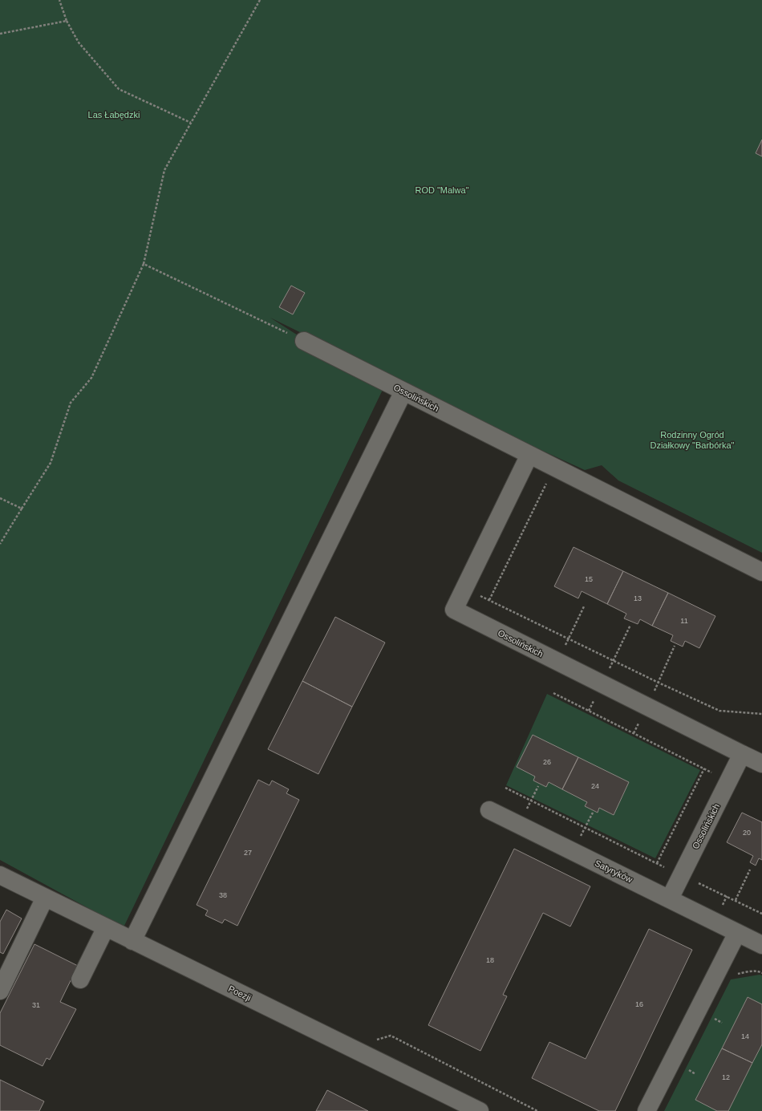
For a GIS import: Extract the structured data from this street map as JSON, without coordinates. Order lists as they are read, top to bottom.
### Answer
{
  "streets": {
    "street": ["Ossolińskich", "Satyryków", "Poezji"]
  },
  "crossings": [
    ["Ossolińskich", "Satyryków"]
  ],
  "parks": ["Las Łabędzki", "ROD \"Malwa\"", "Rodzinny Ogród Działkowy \"Barbórka\""],
  "house_numbers": [
    "15",
    "13",
    "11",
    "26",
    "24",
    "20",
    "27",
    "38",
    "18",
    "16",
    "31",
    "14",
    "12"
  ]
}
